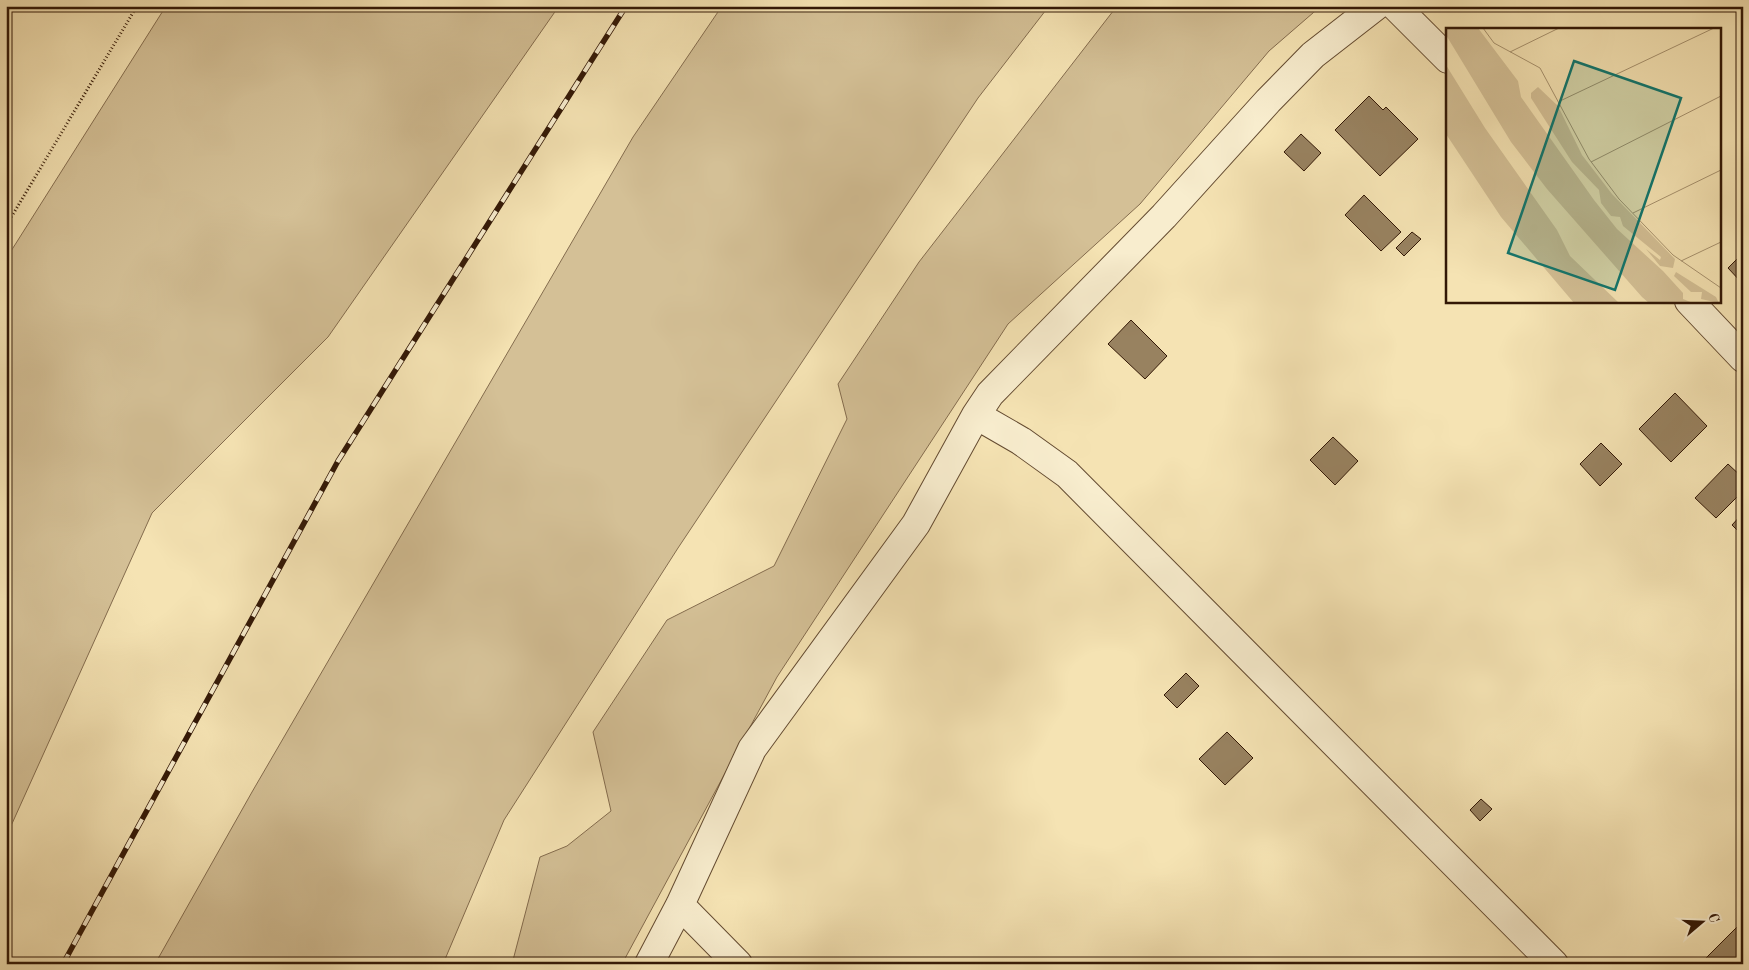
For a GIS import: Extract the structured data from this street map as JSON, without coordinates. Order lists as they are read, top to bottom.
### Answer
{
  "north": "right"
}
